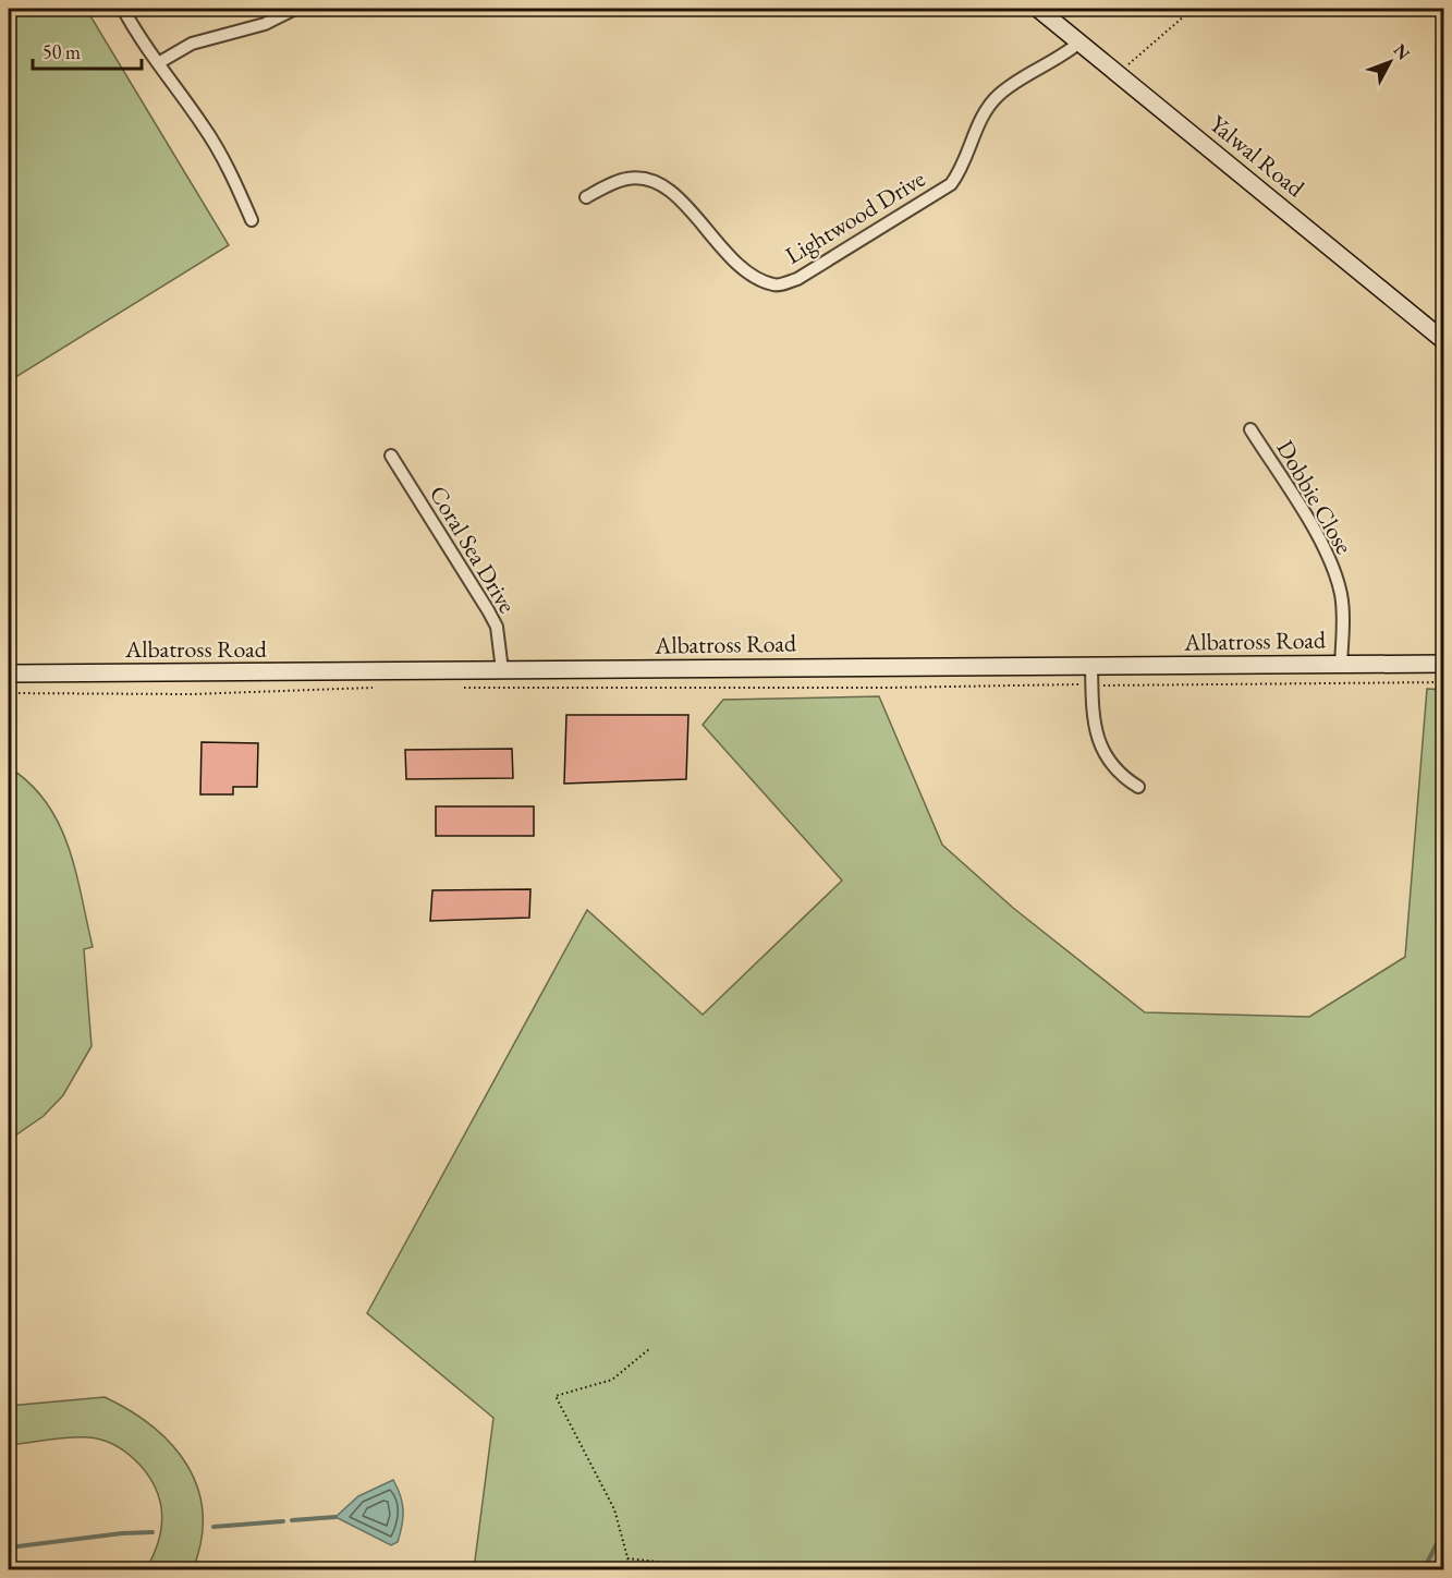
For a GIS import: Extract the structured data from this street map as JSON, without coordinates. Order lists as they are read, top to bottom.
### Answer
{
  "streets": {
    "main road": ["Yalwal Road", "Albatross Road"],
    "street": ["Lightwood Drive", "Dobbie Close", "Coral Sea Drive"]
  },
  "crossings": [
    ["Yalwal Road", "Lightwood Drive"],
    ["Dobbie Close", "Albatross Road"],
    ["Coral Sea Drive", "Albatross Road"]
  ],
  "scale_bar": "50 m",
  "north": "top right"
}
